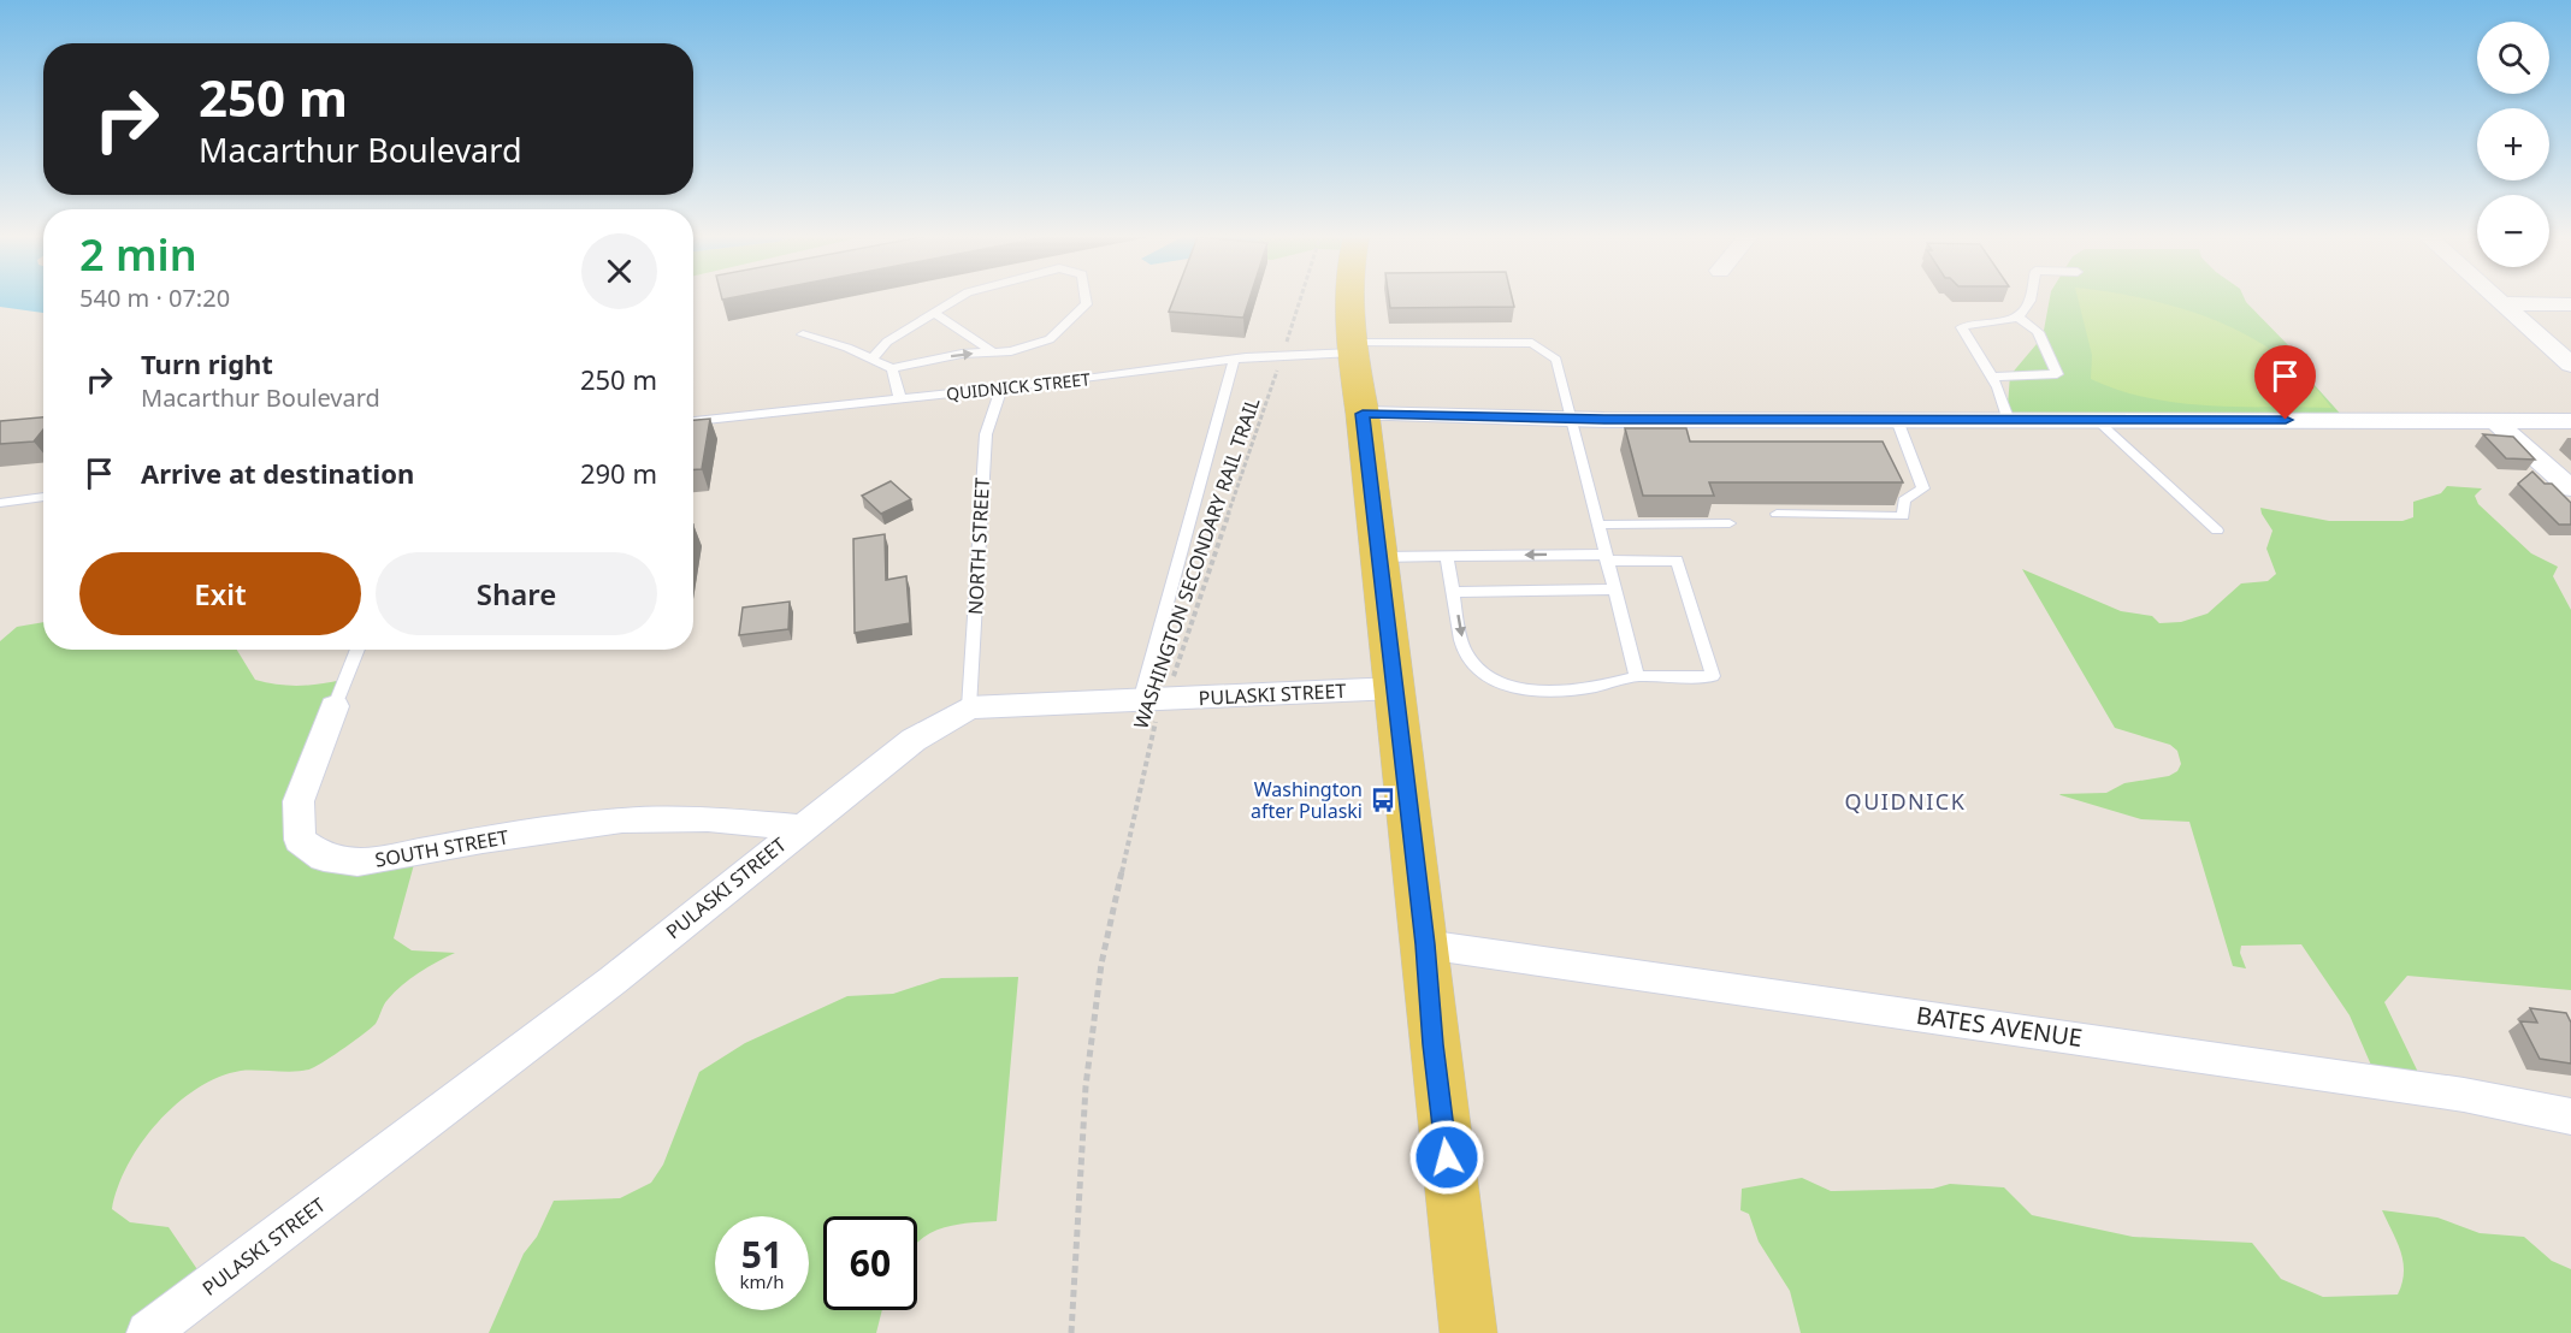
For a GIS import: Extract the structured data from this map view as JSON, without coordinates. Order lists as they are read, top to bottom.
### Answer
{
  "streets": {
    "street": ["PULASKI STREET", "SOUTH STREET", "BATES AVENUE"],
    "lane": ["QUIDNICK STREET", "NORTH STREET"],
    "path": ["WASHINGTON SECONDARY RAIL TRAIL"]
  },
  "crossings": [
    ["QUIDNICK STREET", "NORTH STREET"],
    ["QUIDNICK STREET", "WASHINGTON SECONDARY RAIL TRAIL"],
    ["NORTH STREET", "PULASKI STREET"],
    ["WASHINGTON SECONDARY RAIL TRAIL", "PULASKI STREET"],
    ["PULASKI STREET", "SOUTH STREET"]
  ],
  "districts": ["QUIDNICK"],
  "places": {
    "bus stop": ["Washington after Pulaski"]
  },
  "page": {
    "map_buttons": ["+", "−"],
    "turn": ["250 m", "Macarthur Boulevard"],
    "heading": ["2 min", "540 m · 07:20"],
    "list": [
      {
        "name": "Turn right",
        "note": "Macarthur Boulevard",
        "value": "250 m"
      },
      {
        "name": "Arrive at destination",
        "value": "290 m"
      }
    ],
    "buttons": ["Exit", "Share"],
    "speed": "51 km/h",
    "limit": "60"
  }
}
